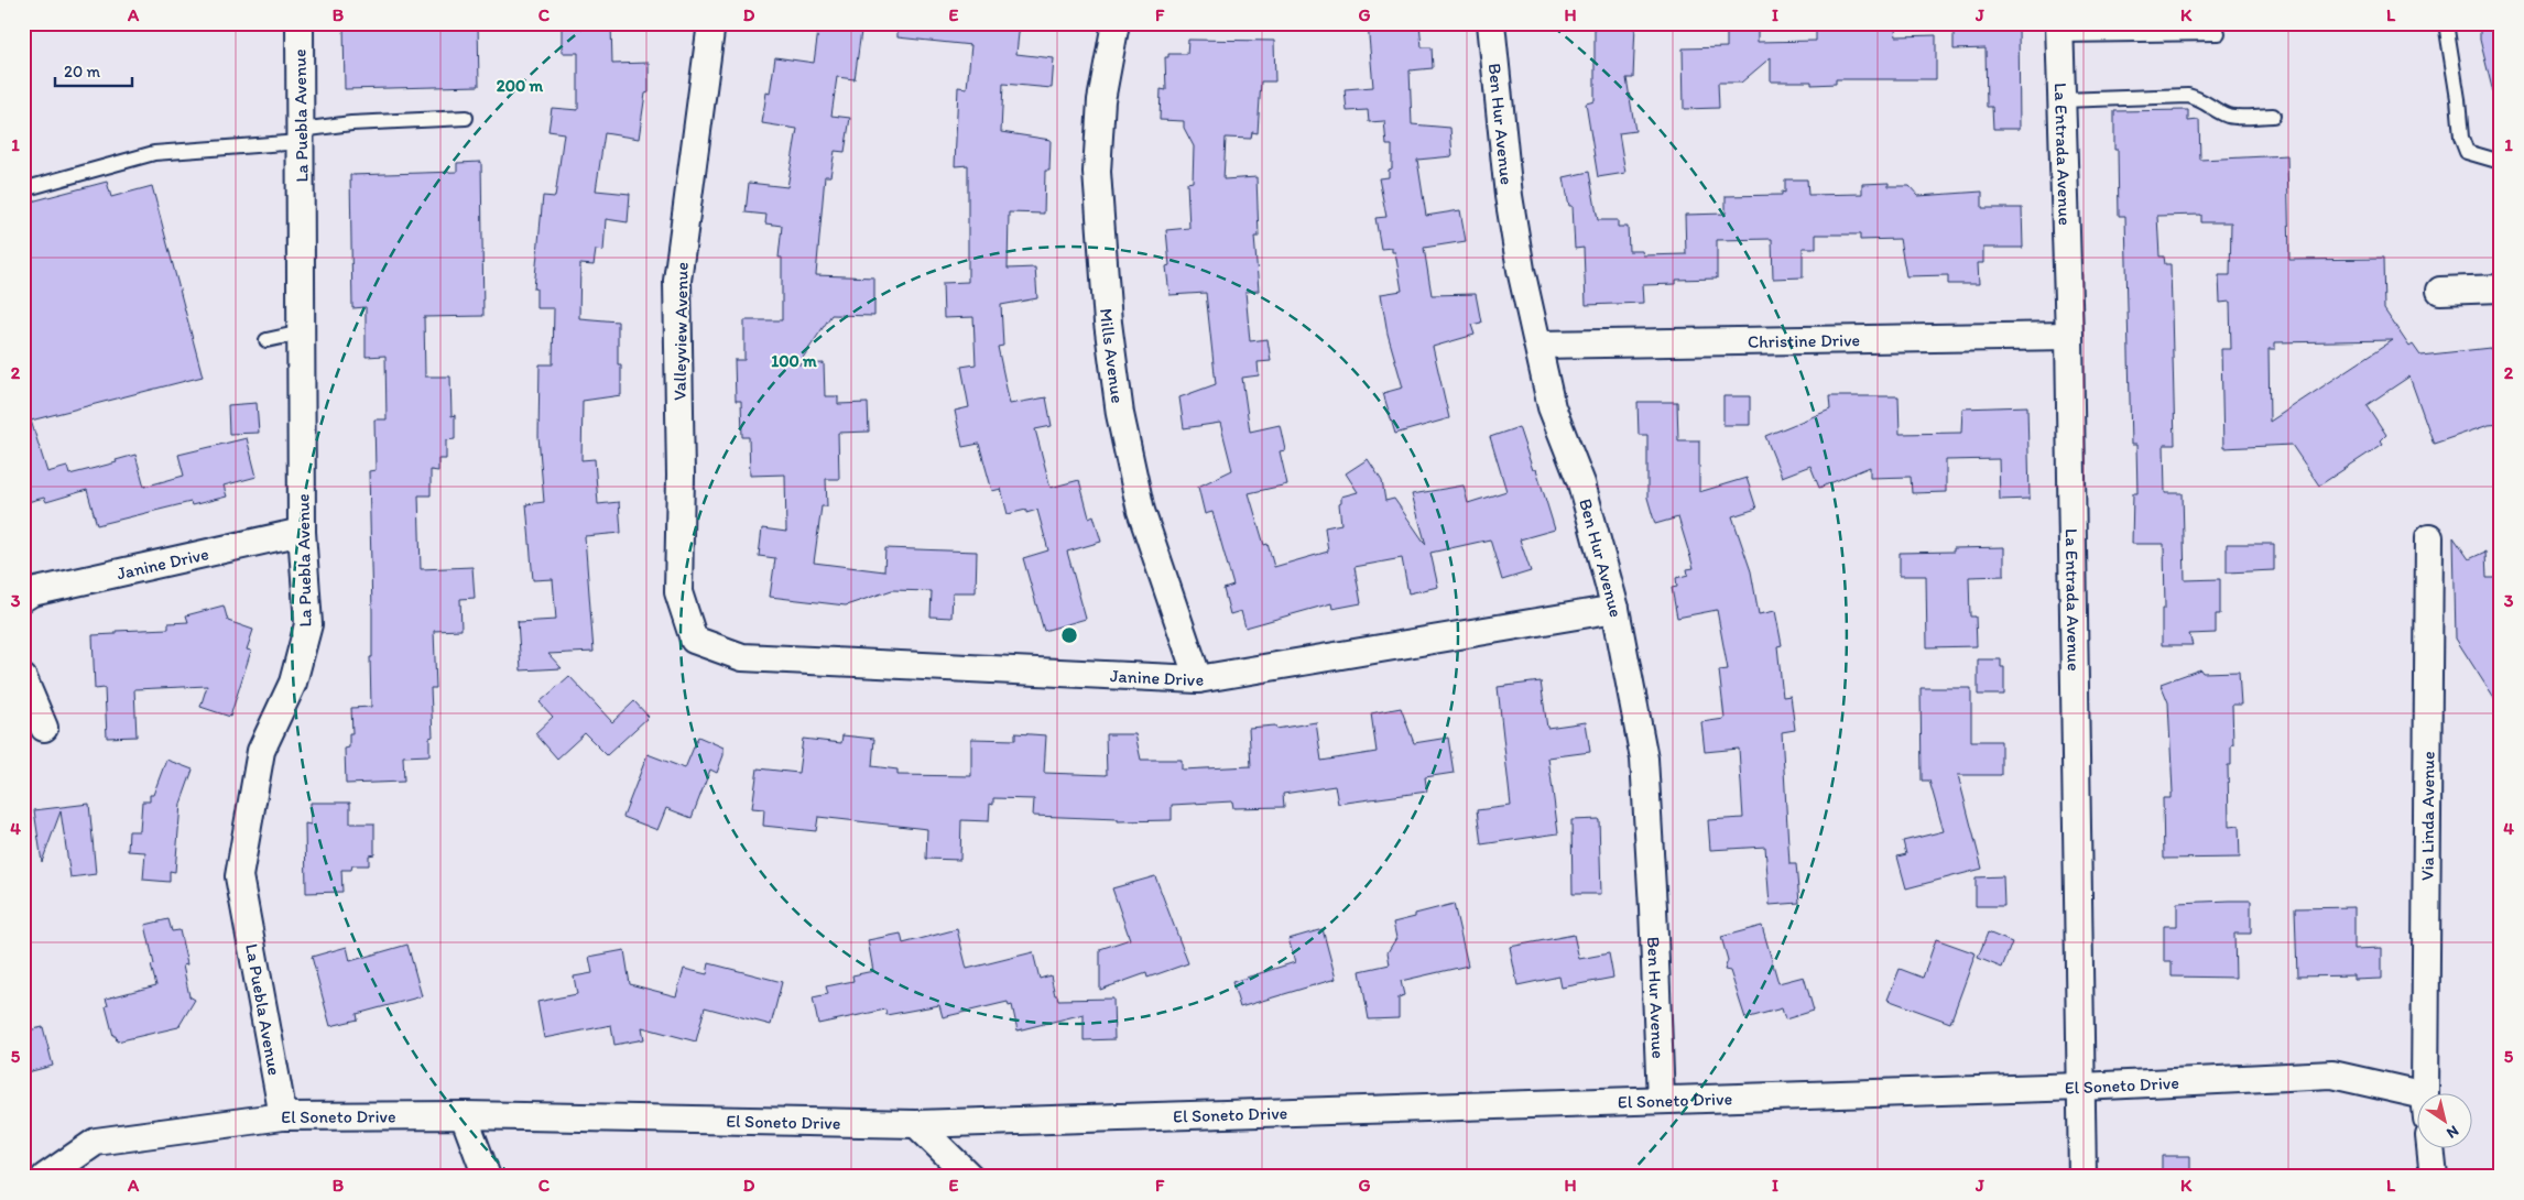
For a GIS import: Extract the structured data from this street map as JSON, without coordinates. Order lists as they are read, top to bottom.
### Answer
{
  "streets": {
    "street": [
      "La Puebla Avenue",
      "Ben Hur Avenue",
      "La Entrada Avenue",
      "Valleyview Avenue",
      "Christine Drive",
      "Mills Avenue",
      "Janine Drive",
      "Via Linda Avenue",
      "El Soneto Drive"
    ]
  },
  "crossings": [
    ["La Puebla Avenue", "Janine Drive"],
    ["La Puebla Avenue", "El Soneto Drive"],
    ["Ben Hur Avenue", "Christine Drive"],
    ["Ben Hur Avenue", "Janine Drive"],
    ["Ben Hur Avenue", "El Soneto Drive"],
    ["La Entrada Avenue", "Christine Drive"],
    ["La Entrada Avenue", "El Soneto Drive"],
    ["Valleyview Avenue", "Janine Drive"],
    ["Mills Avenue", "Janine Drive"]
  ],
  "scale_bar": "20 m",
  "north": "bottom right",
  "grid": {
    "columns": [
      "A",
      "B",
      "C",
      "D",
      "E",
      "F",
      "G",
      "H",
      "I",
      "J",
      "K",
      "L"
    ],
    "rows": [
      "1",
      "2",
      "3",
      "4",
      "5"
    ]
  },
  "rings": ["200 m", "100 m"]
}
